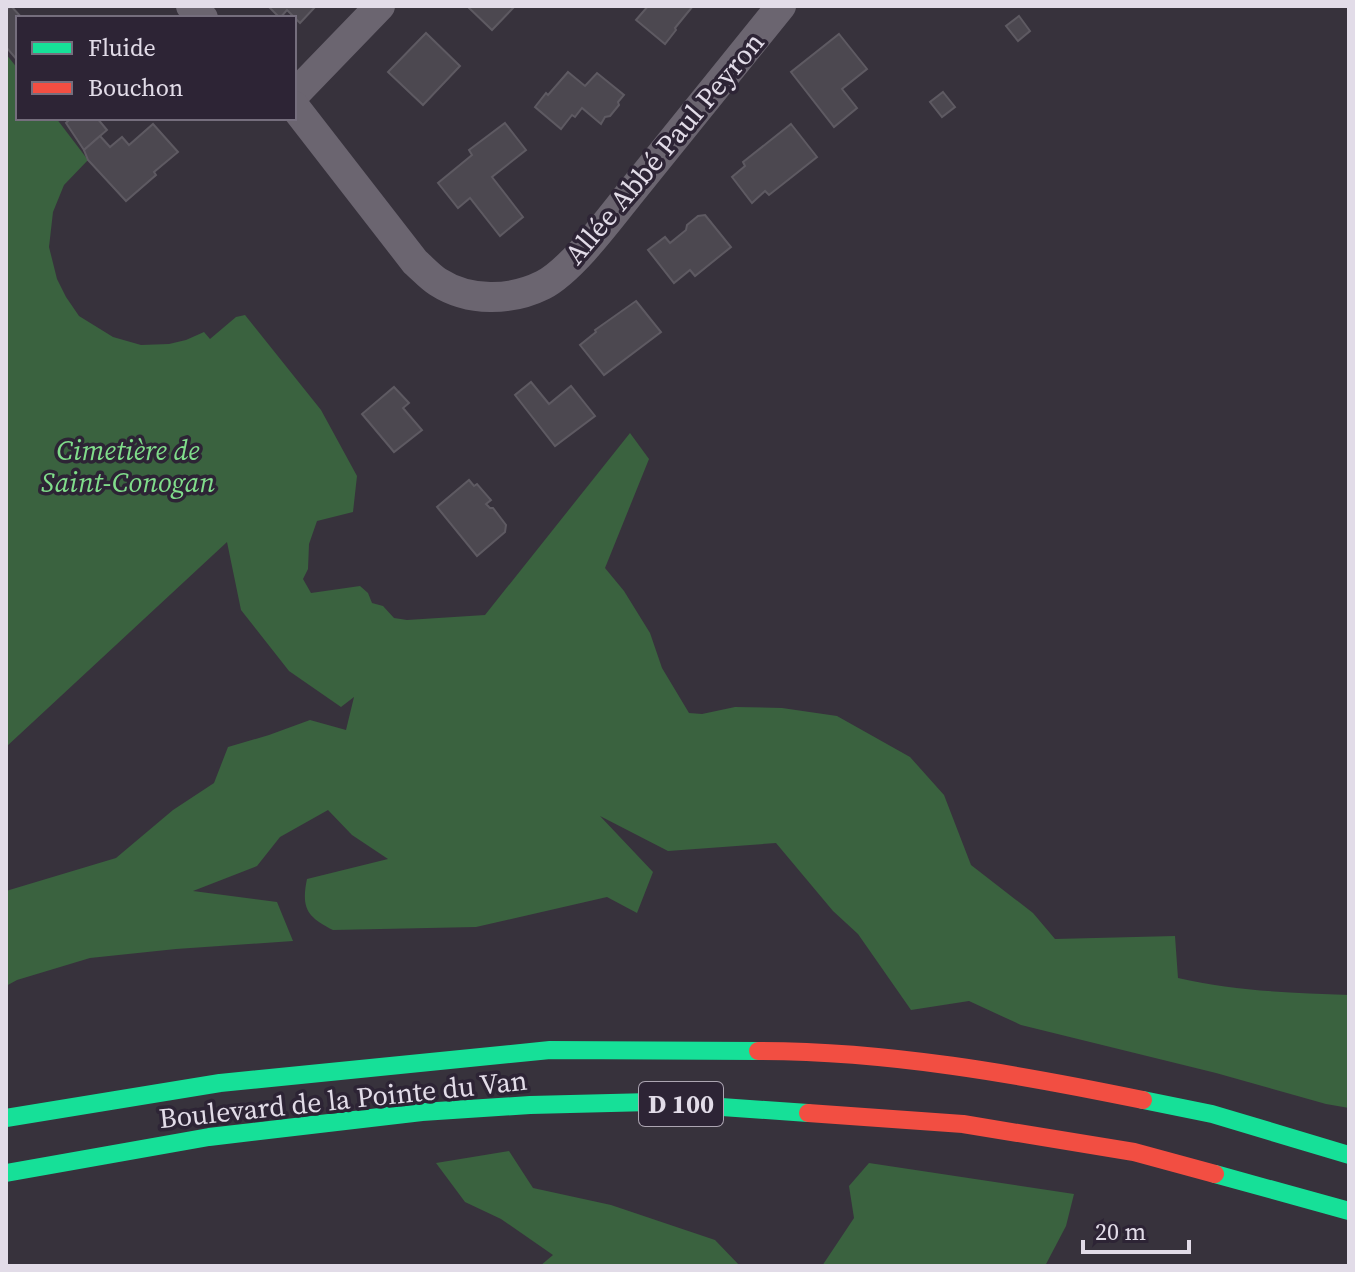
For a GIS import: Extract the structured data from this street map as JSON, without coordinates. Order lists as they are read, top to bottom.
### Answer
{
  "streets": {
    "highway": ["Boulevard de la Pointe du Van", "D 100"],
    "street": ["Allée Abbé Paul Peyron"]
  },
  "parks": ["Cimetière de Saint-Conogan"],
  "legend": ["Fluide", "Bouchon"],
  "scale_bar": "20 m"
}
